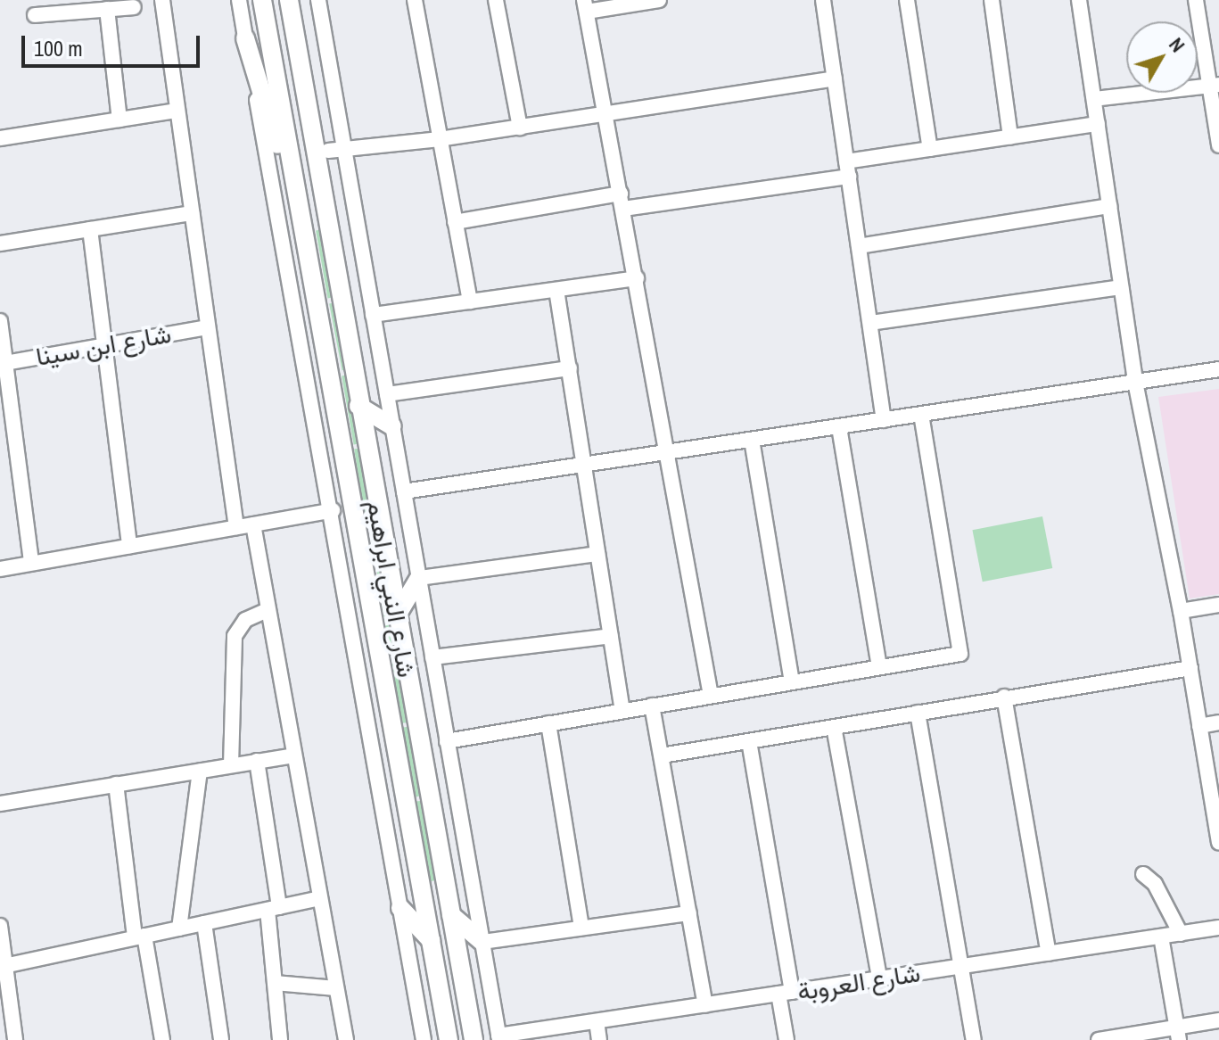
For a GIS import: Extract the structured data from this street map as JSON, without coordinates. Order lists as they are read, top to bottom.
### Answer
{
  "streets": {
    "main road": ["شارع النبي ابراهيم"],
    "street": ["شارع ابن سينا", "شارع العروبة"]
  },
  "scale_bar": "100 m",
  "north": "top right"
}
